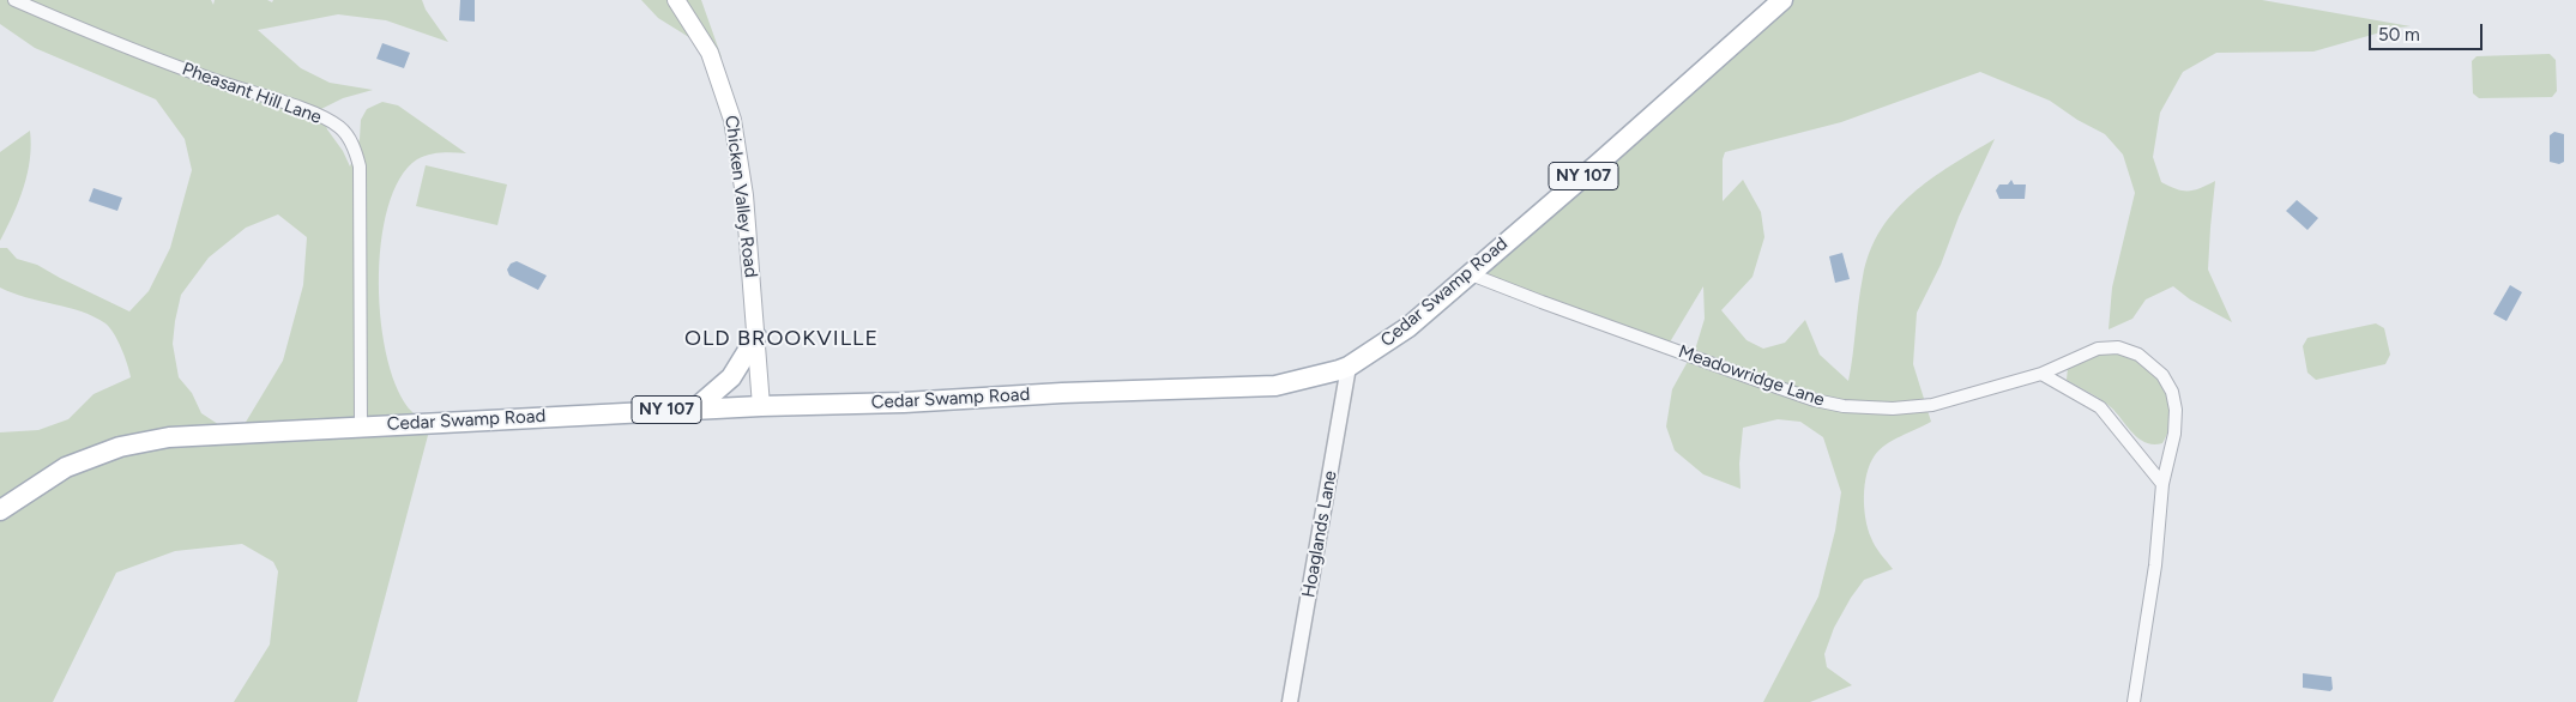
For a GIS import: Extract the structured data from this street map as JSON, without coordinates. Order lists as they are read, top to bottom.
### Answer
{
  "streets": {
    "main road": ["NY 107", "Chicken Valley Road", "Cedar Swamp Road"],
    "street": ["Pheasant Hill Lane", "Meadowridge Lane", "Hoaglands Lane"]
  },
  "crossings": [
    ["Pheasant Hill Lane", "Cedar Swamp Road"],
    ["Chicken Valley Road", "Cedar Swamp Road"],
    ["Cedar Swamp Road", "Meadowridge Lane"],
    ["Cedar Swamp Road", "Hoaglands Lane"]
  ],
  "districts": ["OLD BROOKVILLE"],
  "scale_bar": "50 m"
}
